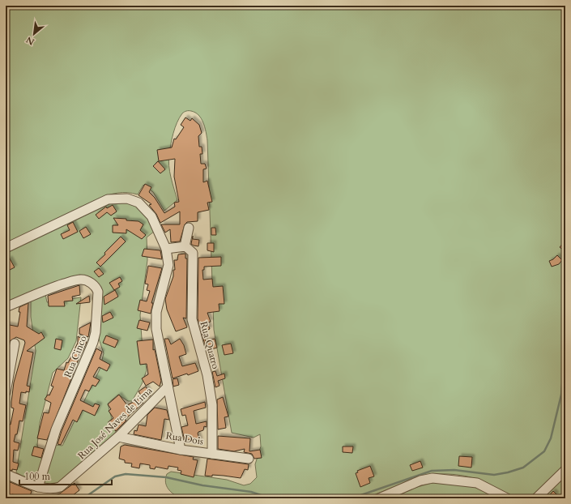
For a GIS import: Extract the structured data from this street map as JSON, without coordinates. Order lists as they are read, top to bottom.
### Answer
{
  "streets": {
    "street": [
      "Rua Quatro",
      "Rua Cinco",
      "Rua José Naves de Lima",
      "Rua Dois"
    ]
  },
  "crossings": [
    ["Rua Quatro", "Rua Dois"],
    ["Rua Cinco", "Rua José Naves de Lima"],
    ["Rua José Naves de Lima", "Rua Dois"]
  ],
  "scale_bar": "100 m",
  "north": "bottom left"
}
